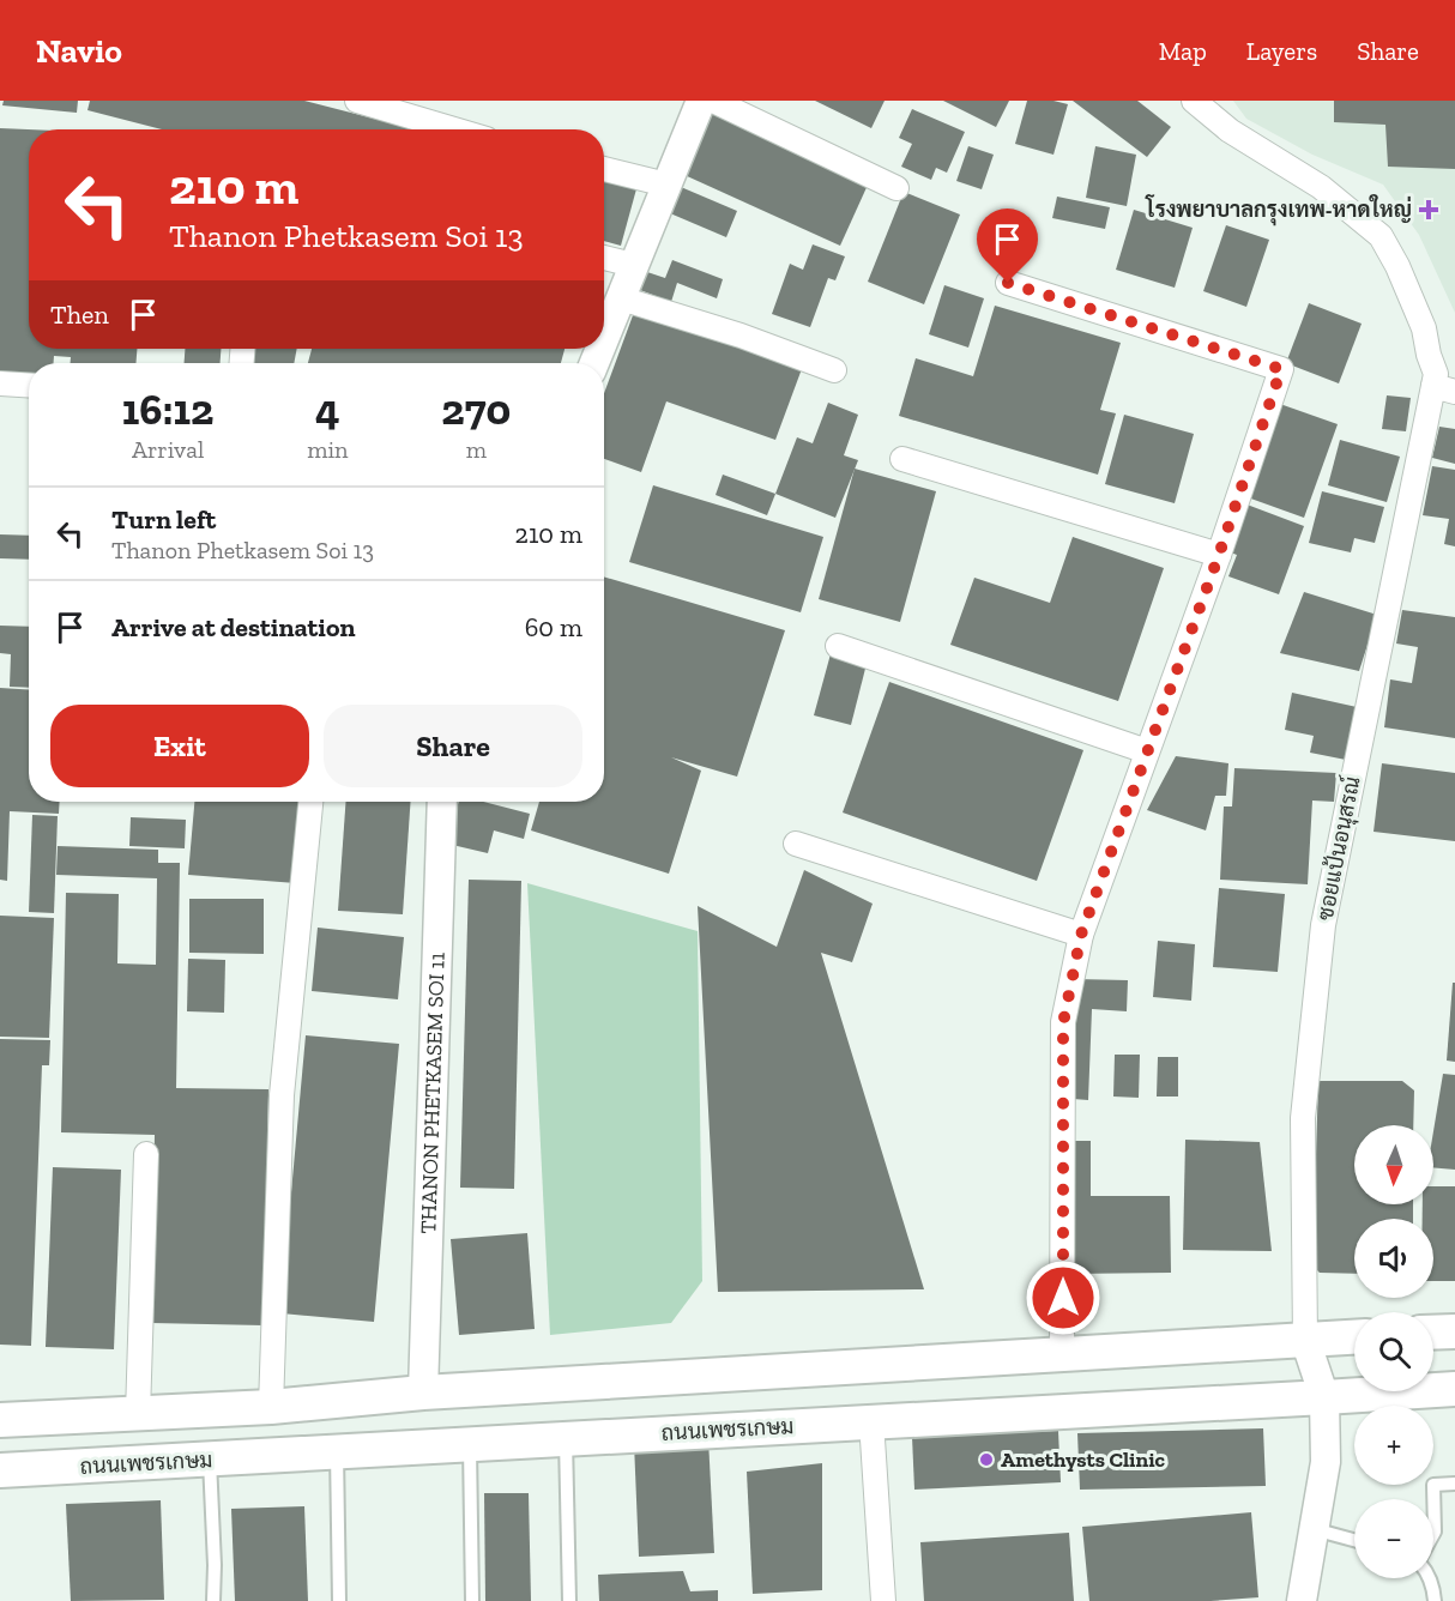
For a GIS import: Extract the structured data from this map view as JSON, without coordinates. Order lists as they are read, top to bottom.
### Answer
{
  "streets": {
    "main road": ["ถนนเพชรเกษม"],
    "street": ["ซอยแป้นอนุสรณ์", "THANON PHETKASEM SOI 11"]
  },
  "places": {
    "health": ["โรงพยาบาลกรุงเทพ-หาดใหญ่"],
    "other": ["Amethysts Clinic"]
  },
  "north": "bottom",
  "page": {
    "header": "Navio",
    "nav": ["Map", "Layers", "Share"],
    "turn": ["210 m", "Thanon Phetkasem Soi 13"],
    "then": "Then",
    "eta": [
      "16:12",
      "Arrival",
      "4",
      "min",
      "270",
      "m"
    ],
    "list": [
      {
        "name": "Turn left",
        "note": "Thanon Phetkasem Soi 13",
        "value": "210 m"
      },
      {
        "name": "Arrive at destination",
        "value": "60 m"
      }
    ],
    "buttons": ["Exit", "Share"],
    "map_buttons": ["+", "−"]
  }
}
